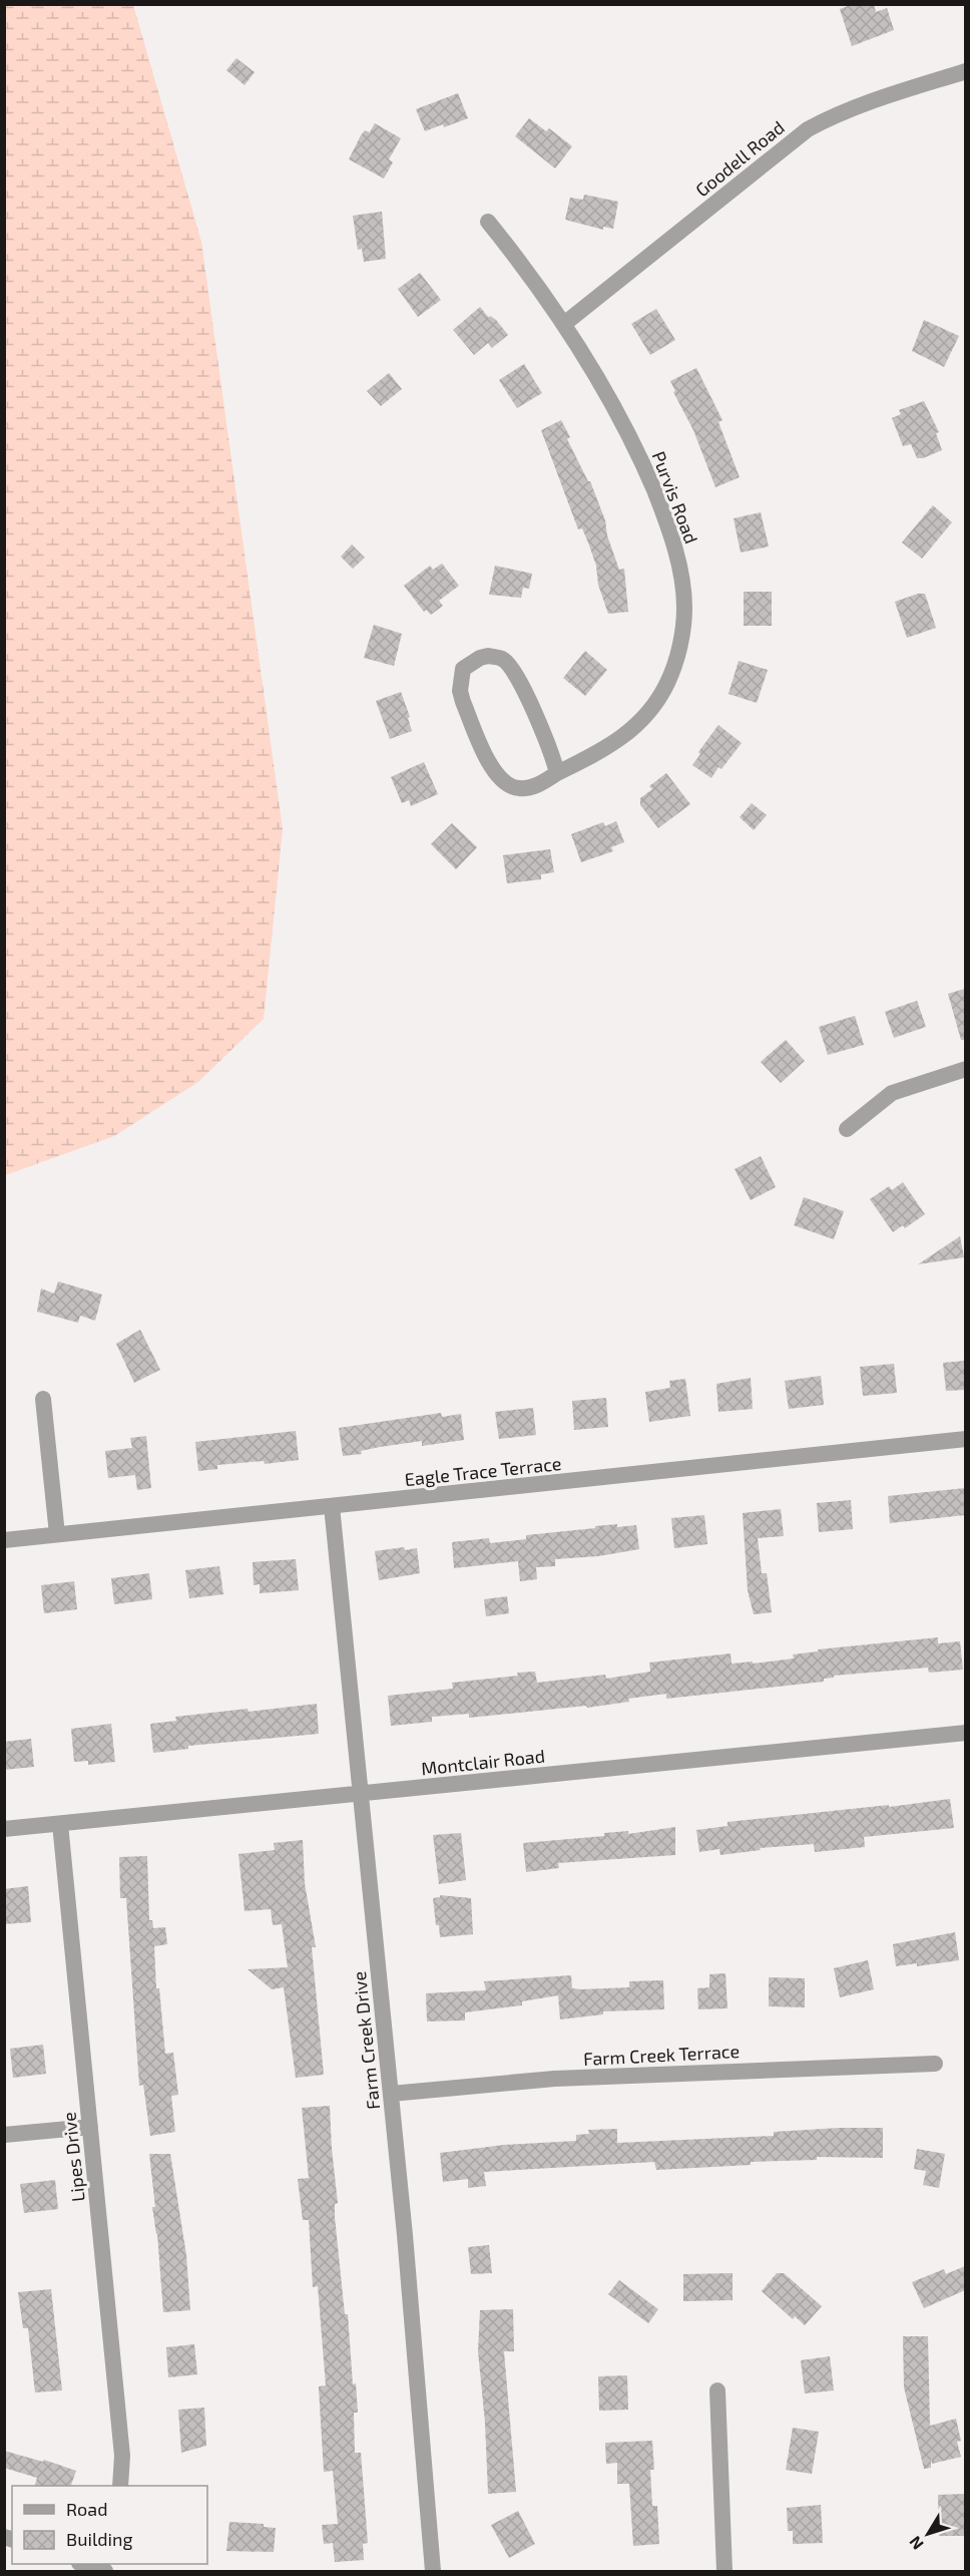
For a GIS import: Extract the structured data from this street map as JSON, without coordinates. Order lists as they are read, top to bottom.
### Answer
{
  "streets": {
    "street": [
      "Goodell Road",
      "Purvis Road",
      "Eagle Trace Terrace",
      "Montclair Road",
      "Farm Creek Drive",
      "Farm Creek Terrace",
      "Lipes Drive"
    ]
  },
  "crossings": [
    ["Goodell Road", "Purvis Road"],
    ["Eagle Trace Terrace", "Farm Creek Drive"],
    ["Montclair Road", "Farm Creek Drive"],
    ["Montclair Road", "Lipes Drive"],
    ["Farm Creek Drive", "Farm Creek Terrace"]
  ],
  "legend": ["Road", "Building"],
  "north": "bottom left"
}
